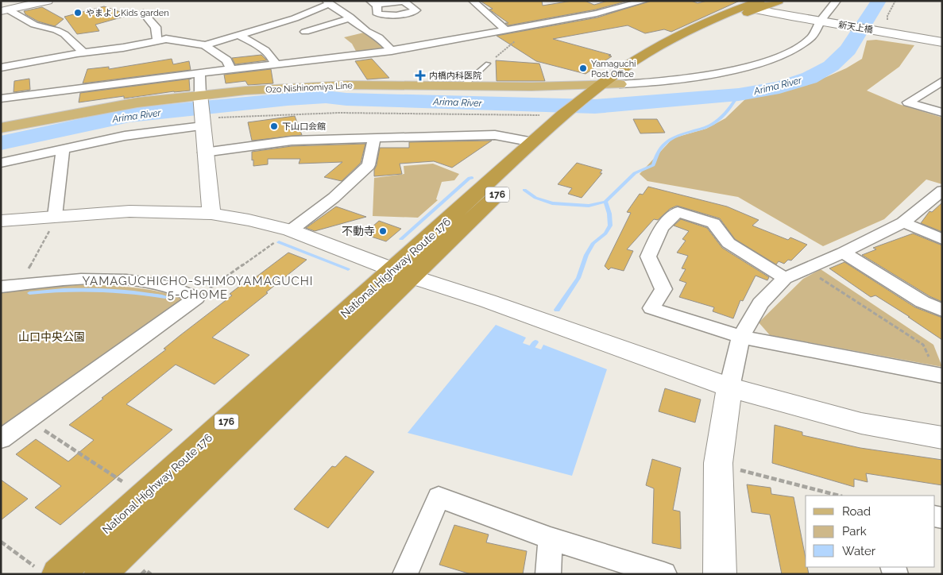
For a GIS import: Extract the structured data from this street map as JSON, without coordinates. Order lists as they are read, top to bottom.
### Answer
{
  "streets": {
    "highway": ["176", "National Highway Route 176"],
    "main road": ["Ozo Nishinomiya Line"],
    "street": ["新天上橋"]
  },
  "crossings": [
    ["新天上橋", "National Highway Route 176"],
    ["Ozo Nishinomiya Line", "National Highway Route 176"]
  ],
  "districts": ["YAMAGUCHICHO-SHIMOYAMAGUCHI 5-CHOME"],
  "water": ["Arima River"],
  "parks": ["山口中央公園"],
  "places": {
    "other": [
      "やまよしKids garden",
      "Yamaguchi Post Office",
      "下山口会館",
      "不動寺"
    ],
    "health": ["内橋内科医院"]
  },
  "legend": ["Road", "Park", "Water"]
}
